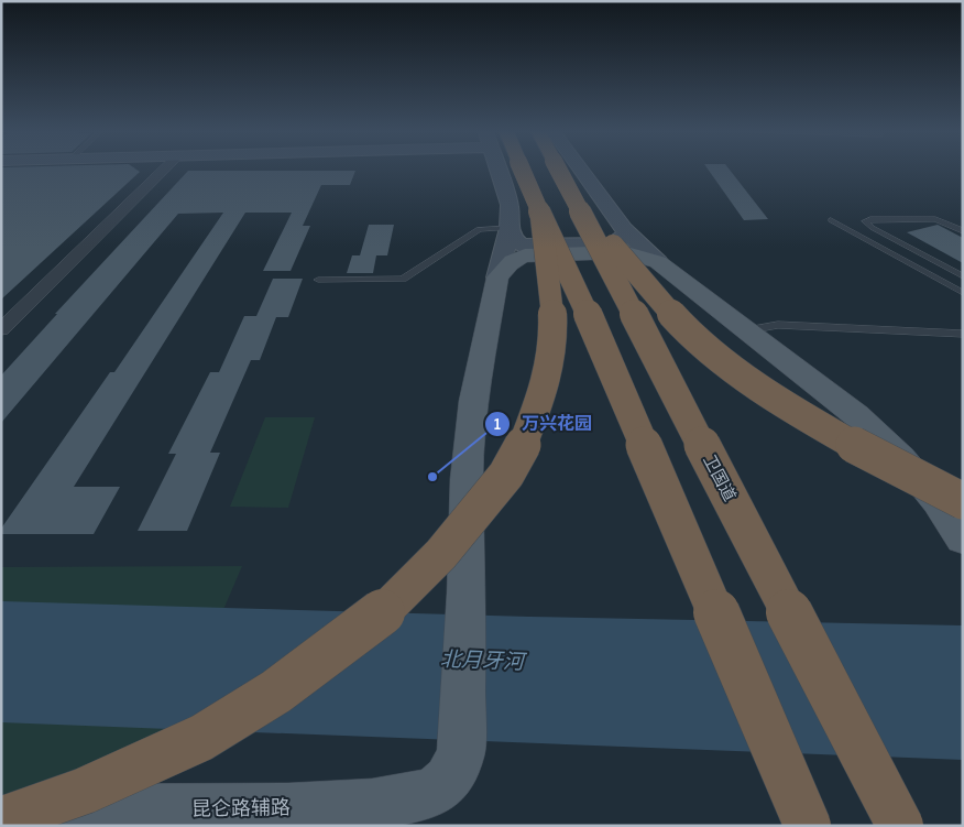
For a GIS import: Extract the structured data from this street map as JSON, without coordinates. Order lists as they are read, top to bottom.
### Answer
{
  "streets": {
    "highway": ["卫国道"],
    "main road": ["昆仑路辅路"]
  },
  "water": ["北月牙河"],
  "places": ["万兴花园"]
}
